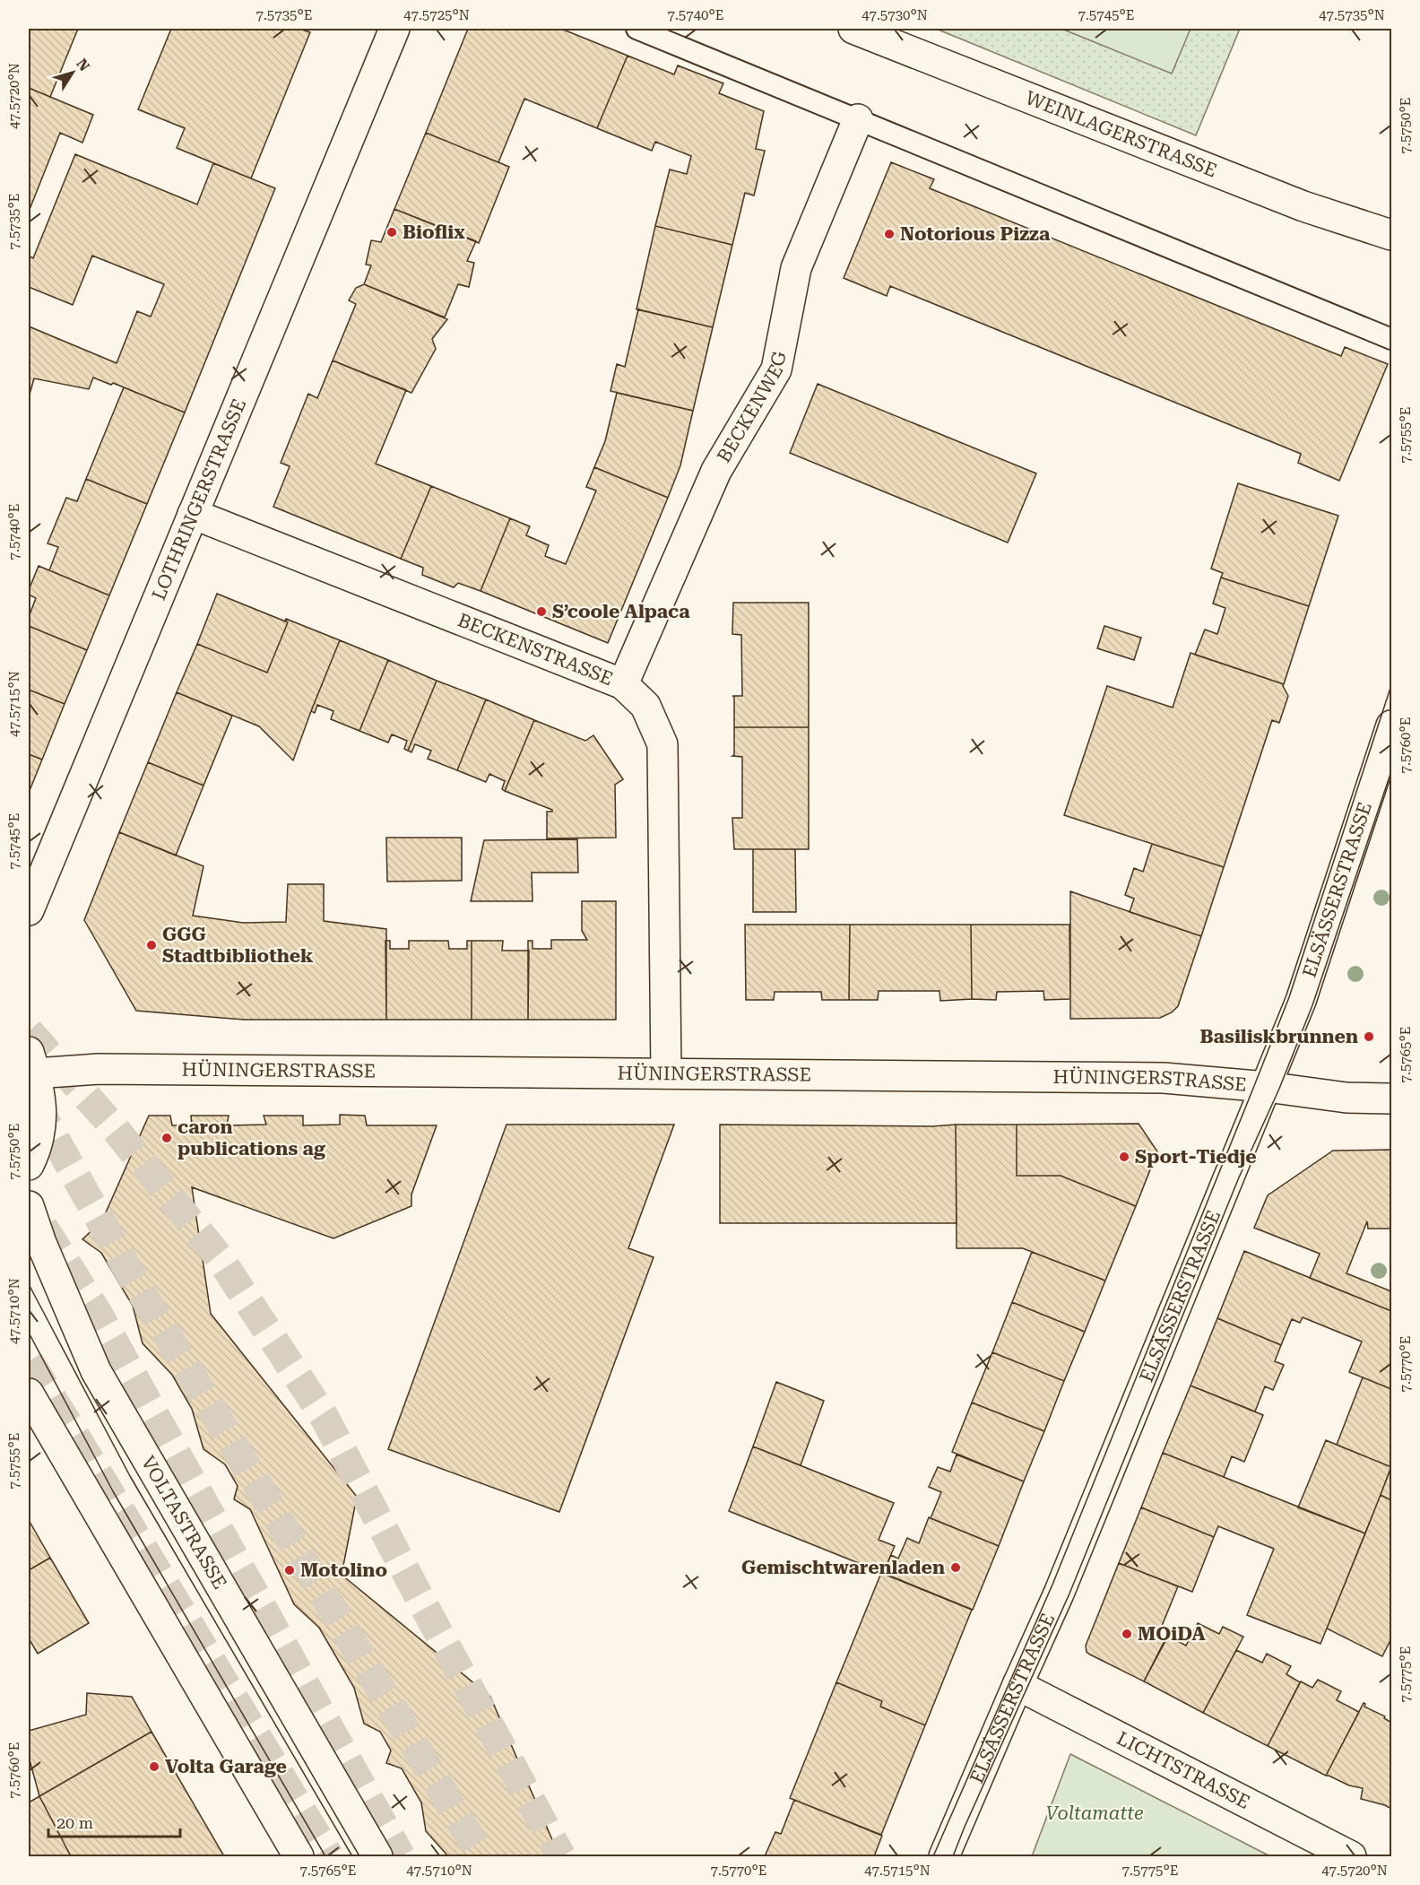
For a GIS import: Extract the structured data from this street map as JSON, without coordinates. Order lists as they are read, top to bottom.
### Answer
{
  "streets": {
    "main road": [
      "WEINLAGERSTRASSE",
      "BECKENWEG",
      "LOTHRINGERSTRASSE",
      "BECKENSTRASSE",
      "ELSÄSSERSTRASSE",
      "HÜNINGERSTRASSE",
      "VOLTASTRASSE",
      "LICHTSTRASSE"
    ]
  },
  "crossings": [
    ["BECKENWEG", "BECKENSTRASSE"],
    ["LOTHRINGERSTRASSE", "BECKENSTRASSE"],
    ["BECKENSTRASSE", "HÜNINGERSTRASSE"],
    ["ELSÄSSERSTRASSE", "HÜNINGERSTRASSE"],
    ["ELSÄSSERSTRASSE", "LICHTSTRASSE"]
  ],
  "parks": ["Voltamatte"],
  "places": [
    "Bioflix",
    "Notorious Pizza",
    "S’coole Alpaca",
    "GGG Stadtbibliothek",
    "Basiliskbrunnen",
    "caron publications ag",
    "Sport-Tiedje",
    "Gemischtwarenladen",
    "Motolino",
    "MOiDA",
    "Volta Garage"
  ],
  "scale_bar": "20 m",
  "north": "top right",
  "coordinates": [
    "7.5735°E",
    "47.5725°N",
    "7.5740°E",
    "47.5730°N",
    "7.5745°E",
    "47.5735°N",
    "47.5720°N",
    "7.5750°E",
    "7.5755°E",
    "47.5715°N",
    "7.5760°E",
    "7.5765°E",
    "47.5710°N",
    "7.5770°E",
    "7.5775°E"
  ]
}
